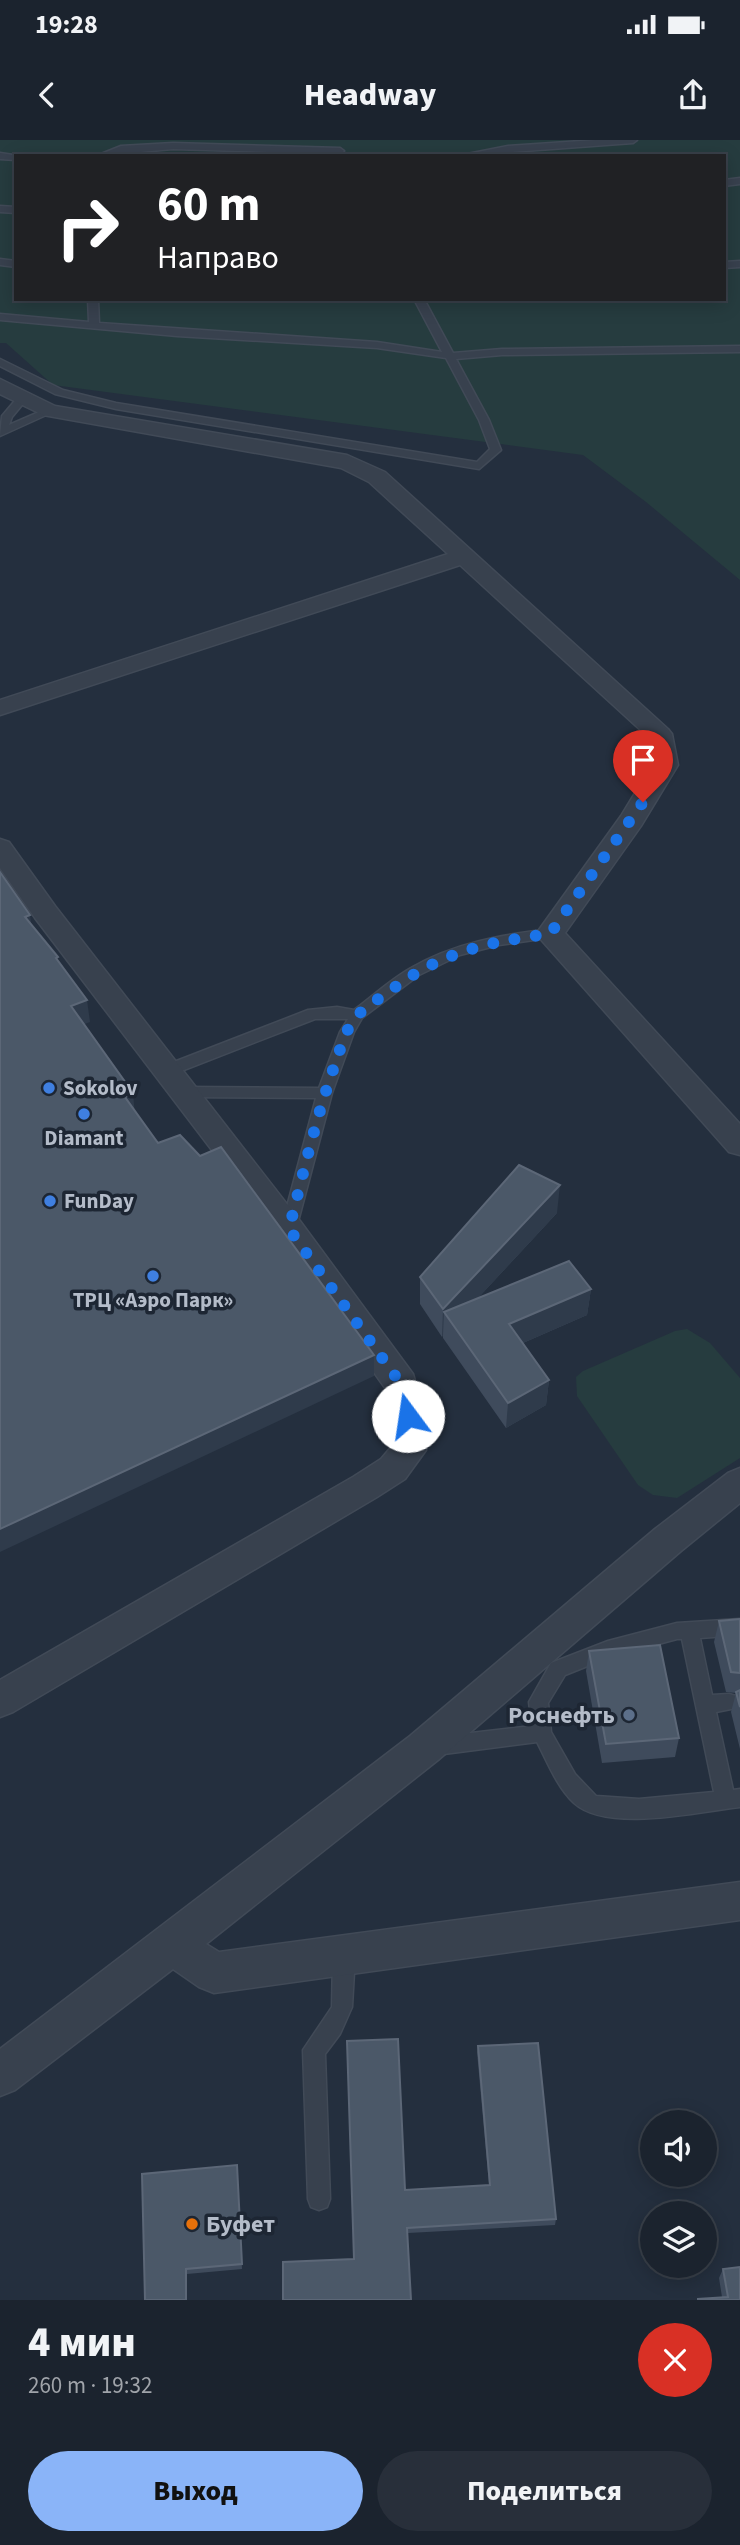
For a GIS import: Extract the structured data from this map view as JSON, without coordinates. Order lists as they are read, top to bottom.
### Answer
{
  "places": [
    "Sokolov",
    "Diamant",
    "FunDay",
    "ТРЦ «Аэро Парк»",
    "Роснефть",
    "Буфет"
  ],
  "page": {
    "status": "19:28",
    "header": "Headway",
    "turn": ["60 m", "Направо"],
    "heading": ["4 мин", "260 m · 19:32"],
    "buttons": ["Выход", "Поделиться"]
  }
}
